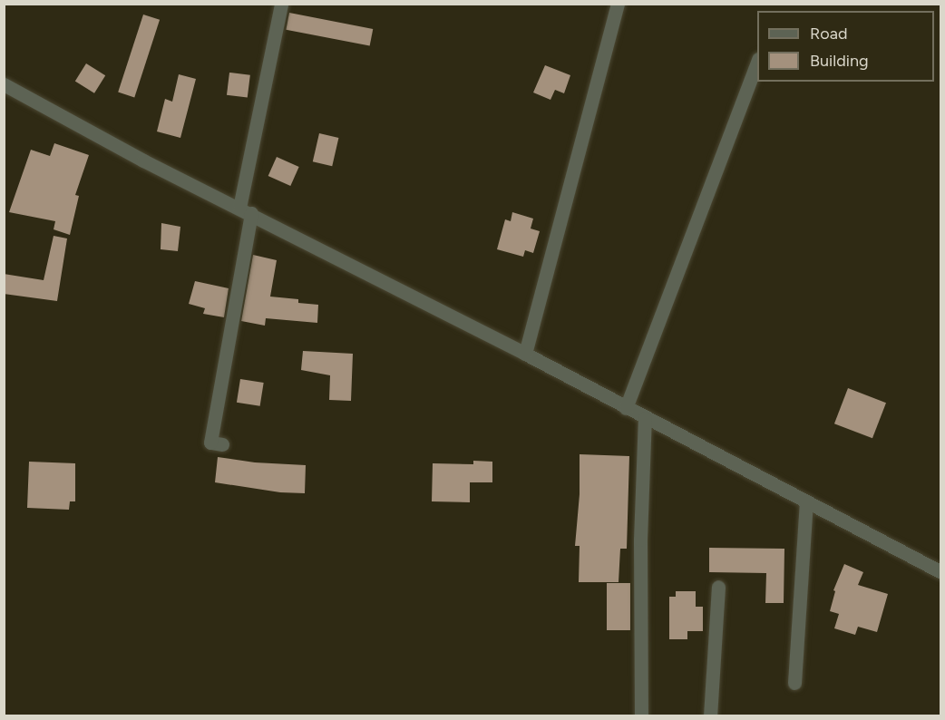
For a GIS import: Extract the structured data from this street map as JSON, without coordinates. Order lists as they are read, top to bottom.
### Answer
{
  "legend": ["Road", "Building"]
}
